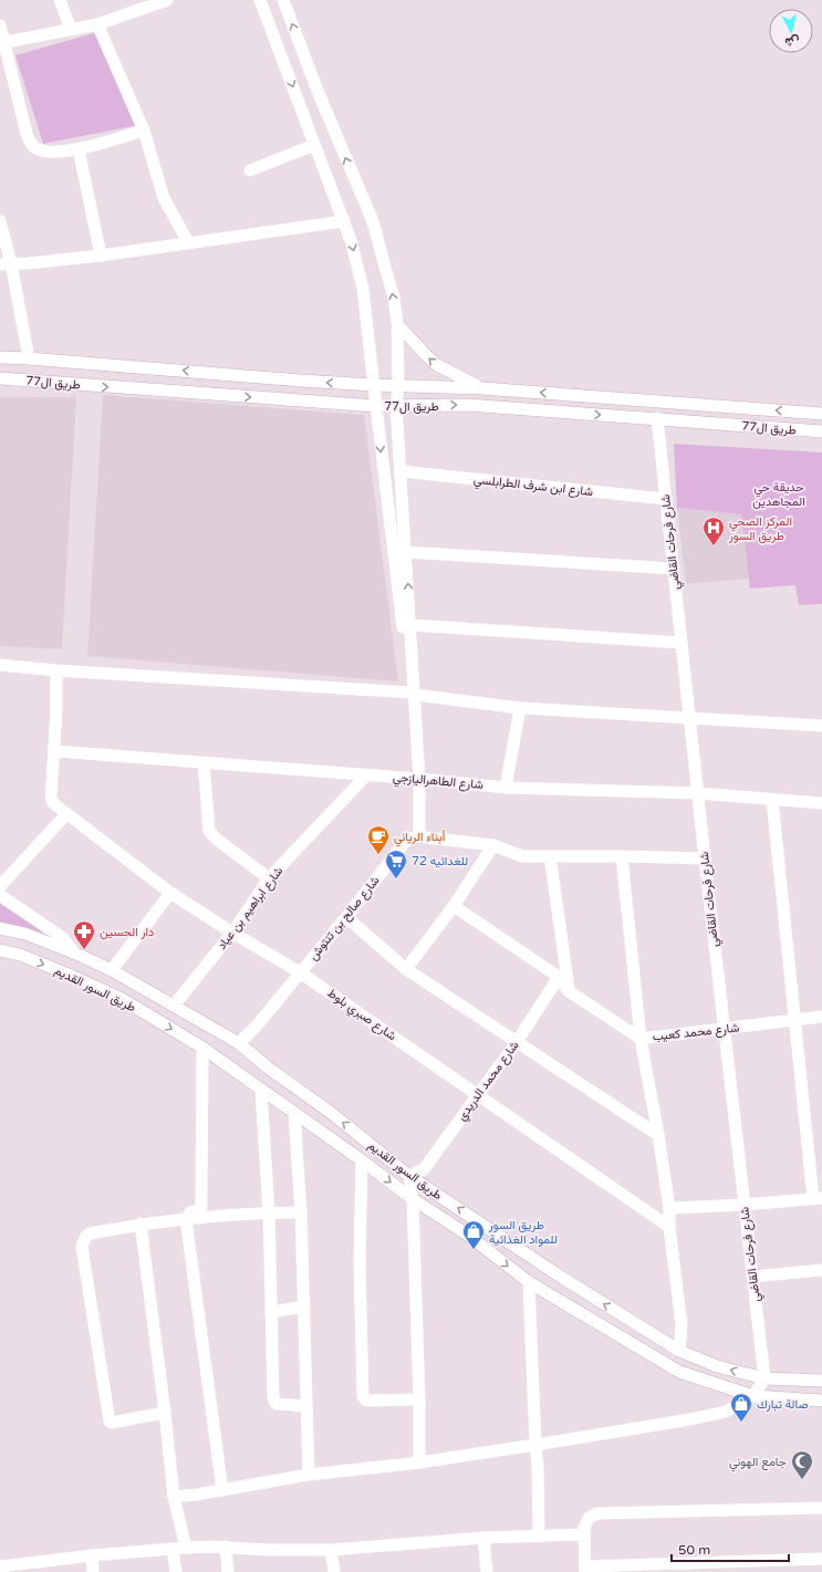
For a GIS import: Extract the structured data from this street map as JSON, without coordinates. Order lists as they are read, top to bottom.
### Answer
{
  "streets": {
    "street": [
      "طريق ال77",
      "شارع ابن شرف الطرابلسي",
      "شارع فرحات القاضي",
      "شارع الطاهراليازجي",
      "شارع ابراهيم بن عياد",
      "شارع صالح بن تنتوش",
      "طريق السور القديم",
      "شارع صبري بلوط",
      "شارع محمد كعيب",
      "شارع محمد الدريدي"
    ]
  },
  "crossings": [
    ["طريق ال77", "شارع فرحات القاضي"],
    ["شارع ابن شرف الطرابلسي", "شارع فرحات القاضي"],
    ["شارع فرحات القاضي", "شارع الطاهراليازجي"],
    ["شارع فرحات القاضي", "طريق السور القديم"],
    ["شارع فرحات القاضي", "شارع محمد كعيب"],
    ["شارع الطاهراليازجي", "شارع ابراهيم بن عياد"],
    ["شارع الطاهراليازجي", "شارع صبري بلوط"],
    ["شارع ابراهيم بن عياد", "طريق السور القديم"],
    ["شارع ابراهيم بن عياد", "شارع صبري بلوط"],
    ["شارع صالح بن تنتوش", "طريق السور القديم"],
    ["شارع صالح بن تنتوش", "شارع صبري بلوط"],
    ["طريق السور القديم", "شارع محمد الدريدي"],
    ["شارع صبري بلوط", "شارع محمد الدريدي"],
    ["شارع محمد كعيب", "شارع محمد الدريدي"]
  ],
  "parks": ["حديقة حي المجاهدين"],
  "places": {
    "hospital": ["المركز الصحي طريق السور"],
    "cafe": ["أبناء الرياني"],
    "supermarket": ["72 للغدائيه"],
    "pharmacy": ["دار الحسين"],
    "shop": ["طريق السور للمواد الغذائية", "صالة تبارك"],
    "mosque": ["جامع الهوني"]
  },
  "scale_bar": "50 m",
  "north": "bottom"
}
